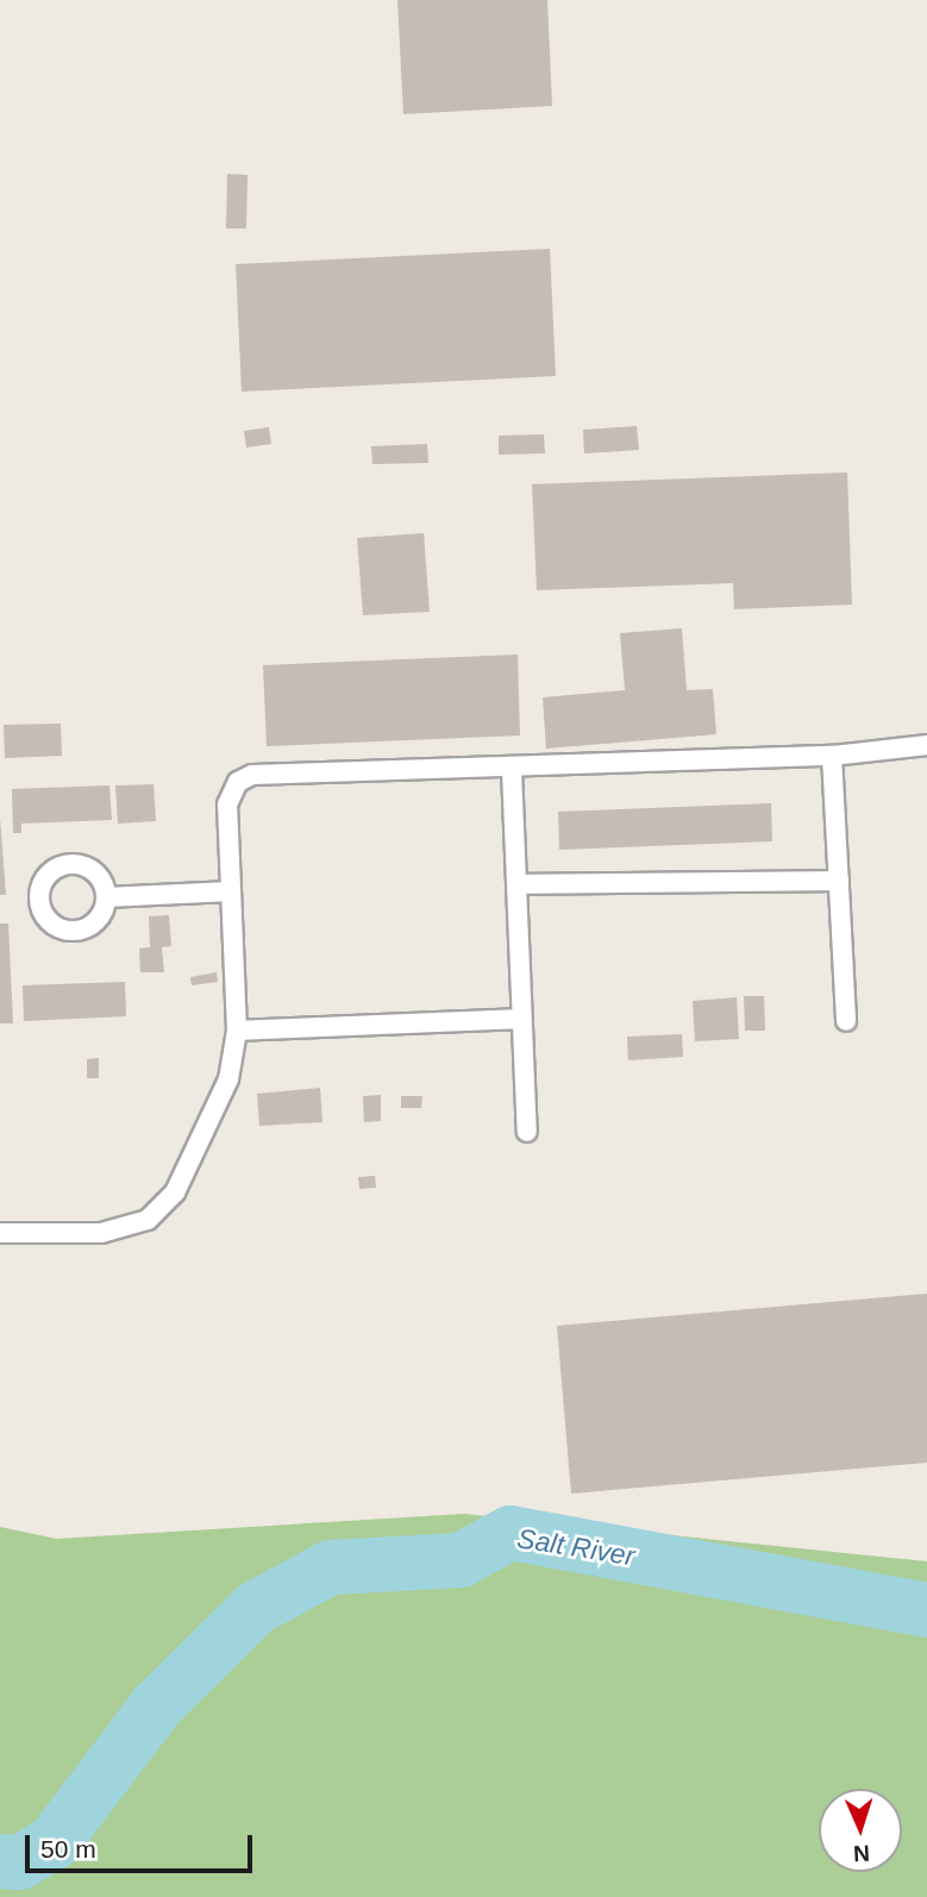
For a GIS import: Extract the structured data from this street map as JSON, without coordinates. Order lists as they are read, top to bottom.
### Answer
{
  "water": ["Salt River"],
  "scale_bar": "50 m",
  "north": "bottom"
}
